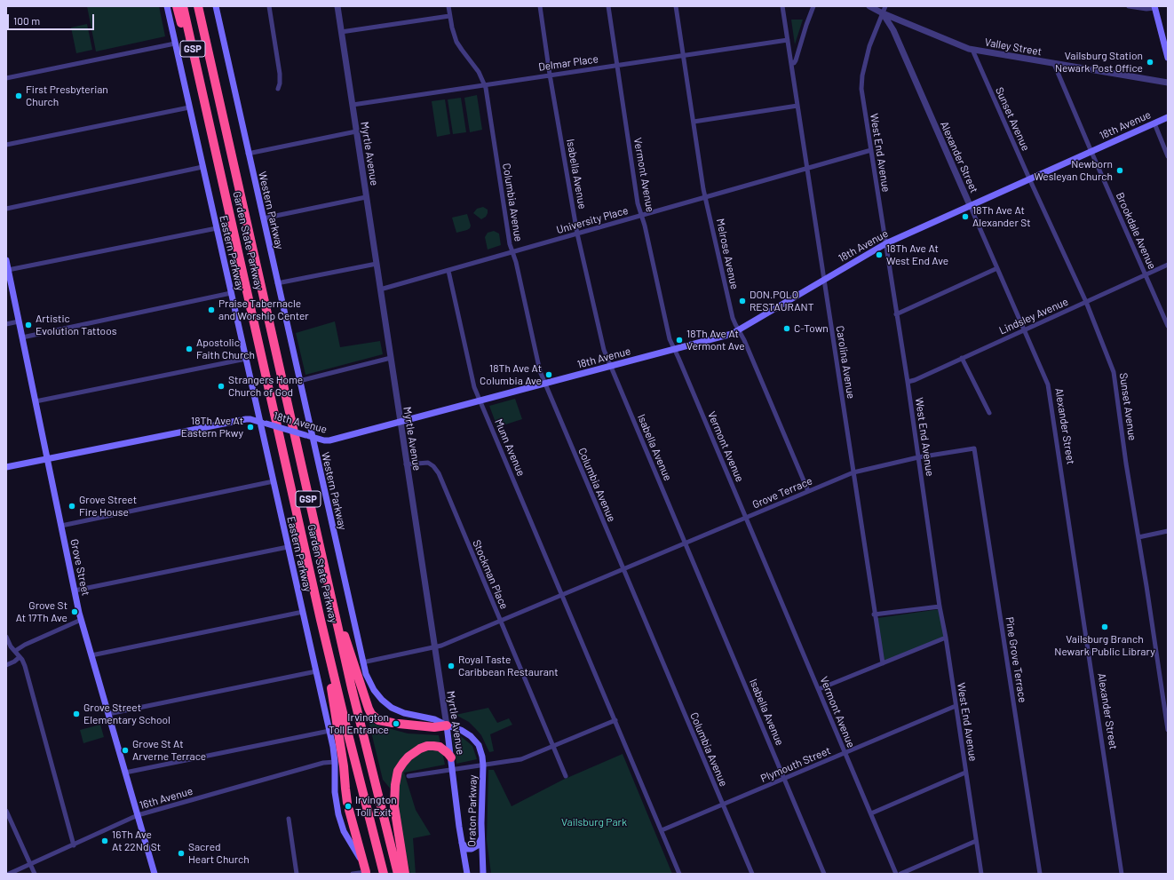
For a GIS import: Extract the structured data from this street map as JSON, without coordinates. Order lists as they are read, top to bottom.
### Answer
{
  "streets": {
    "highway": ["GSP", "Garden State Parkway"],
    "main road": [
      "18th Avenue",
      "Myrtle Avenue",
      "Western Parkway",
      "Eastern Parkway",
      "Grove Street",
      "Oraton Parkway"
    ],
    "street": [
      "Valley Street",
      "Delmar Place",
      "Sunset Avenue",
      "West End Avenue",
      "Alexander Street",
      "Isabella Avenue",
      "Vermont Avenue",
      "Columbia Avenue",
      "University Place",
      "Brookdale Avenue",
      "Melrose Avenue",
      "Lindsley Avenue",
      "Carolina Avenue",
      "Munn Avenue",
      "Grove Terrace",
      "Stockman Place",
      "Pine Grove Terrace",
      "Plymouth Street",
      "16th Avenue"
    ]
  },
  "crossings": [
    ["Valley Street", "Sunset Avenue"],
    ["Valley Street", "West End Avenue"],
    ["Valley Street", "Alexander Street"],
    ["Valley Street", "Brookdale Avenue"],
    ["Delmar Place", "Myrtle Avenue"],
    ["Delmar Place", "Isabella Avenue"],
    ["Delmar Place", "Vermont Avenue"],
    ["Delmar Place", "Columbia Avenue"],
    ["Delmar Place", "Melrose Avenue"],
    ["Delmar Place", "Carolina Avenue"],
    ["Sunset Avenue", "18th Avenue"],
    ["Sunset Avenue", "Lindsley Avenue"],
    ["18th Avenue", "West End Avenue"],
    ["18th Avenue", "Myrtle Avenue"],
    ["18th Avenue", "Alexander Street"],
    ["18th Avenue", "Isabella Avenue"],
    ["18th Avenue", "Vermont Avenue"],
    ["18th Avenue", "Columbia Avenue"],
    ["18th Avenue", "Western Parkway"],
    ["18th Avenue", "Brookdale Avenue"],
    ["18th Avenue", "Eastern Parkway"],
    ["18th Avenue", "Melrose Avenue"],
    ["18th Avenue", "Carolina Avenue"],
    ["18th Avenue", "Munn Avenue"],
    ["18th Avenue", "Grove Street"],
    ["West End Avenue", "Alexander Street"],
    ["West End Avenue", "University Place"],
    ["West End Avenue", "Lindsley Avenue"],
    ["West End Avenue", "Grove Terrace"],
    ["West End Avenue", "Plymouth Street"],
    ["Myrtle Avenue", "Western Parkway"],
    ["Myrtle Avenue", "University Place"],
    ["Myrtle Avenue", "Grove Terrace"],
    ["Myrtle Avenue", "Stockman Place"],
    ["Myrtle Avenue", "Oraton Parkway"],
    ["Alexander Street", "Lindsley Avenue"],
    ["Isabella Avenue", "University Place"],
    ["Isabella Avenue", "Grove Terrace"],
    ["Isabella Avenue", "Plymouth Street"],
    ["Vermont Avenue", "University Place"],
    ["Vermont Avenue", "Grove Terrace"],
    ["Vermont Avenue", "Plymouth Street"],
    ["Columbia Avenue", "University Place"],
    ["Columbia Avenue", "Grove Terrace"],
    ["Columbia Avenue", "Plymouth Street"],
    ["Western Parkway", "Grove Terrace"],
    ["Western Parkway", "Oraton Parkway"],
    ["University Place", "Melrose Avenue"],
    ["University Place", "Carolina Avenue"],
    ["University Place", "Munn Avenue"],
    ["Brookdale Avenue", "Lindsley Avenue"],
    ["Eastern Parkway", "16th Avenue"],
    ["Melrose Avenue", "Grove Terrace"],
    ["Carolina Avenue", "Grove Terrace"],
    ["Munn Avenue", "Grove Terrace"],
    ["Munn Avenue", "Plymouth Street"],
    ["Grove Terrace", "Stockman Place"],
    ["Grove Terrace", "Pine Grove Terrace"],
    ["Grove Street", "16th Avenue"]
  ],
  "parks": ["Vailsburg Park"],
  "places": [
    "Vailsburg Station Newark Post Office",
    "First Presbyterian Church",
    "Newborn Wesleyan Church",
    "18Th Ave At Alexander St",
    "18Th Ave At West End Ave",
    "DON.POLO RESTAURANT",
    "Praise Tabernacle and Worship Center",
    "Artistic Evolution Tattoos",
    "C-Town",
    "18Th Ave At Vermont Ave",
    "Apostolic Faith Church",
    "18Th Ave At Columbia Ave",
    "Strangers Home Church of God",
    "18Th Ave At Eastern Pkwy",
    "Grove Street Fire House",
    "Grove St At 17Th Ave",
    "Vailsburg Branch Newark Public Library",
    "Royal Taste Caribbean Restaurant",
    "Grove Street Elementary School",
    "Irvington Toll Entrance",
    "Grove St At Arverne Terrace",
    "Irvington Toll Exit",
    "16Th Ave At 22Nd St",
    "Sacred Heart Church"
  ],
  "scale_bar": "100 m"
}
